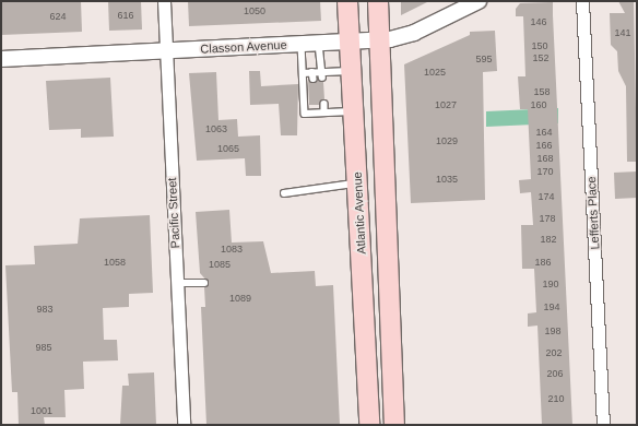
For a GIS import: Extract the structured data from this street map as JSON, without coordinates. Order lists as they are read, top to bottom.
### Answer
{
  "streets": {
    "main road": ["Atlantic Avenue"],
    "street": ["Classon Avenue", "Pacific Street", "Lefferts Place"]
  },
  "crossings": [
    ["Classon Avenue", "Pacific Street"],
    ["Classon Avenue", "Atlantic Avenue"]
  ],
  "house_numbers": [
    "1050",
    "616",
    "624",
    "146",
    "141",
    "150",
    "152",
    "595",
    "1025",
    "158",
    "1027",
    "160",
    "1063",
    "164",
    "1029",
    "166",
    "1065",
    "168",
    "170",
    "1035",
    "174",
    "178",
    "182",
    "1083",
    "1058",
    "186",
    "1085",
    "190",
    "1089",
    "194",
    "983",
    "198",
    "985",
    "202",
    "206",
    "210",
    "1001"
  ]
}
